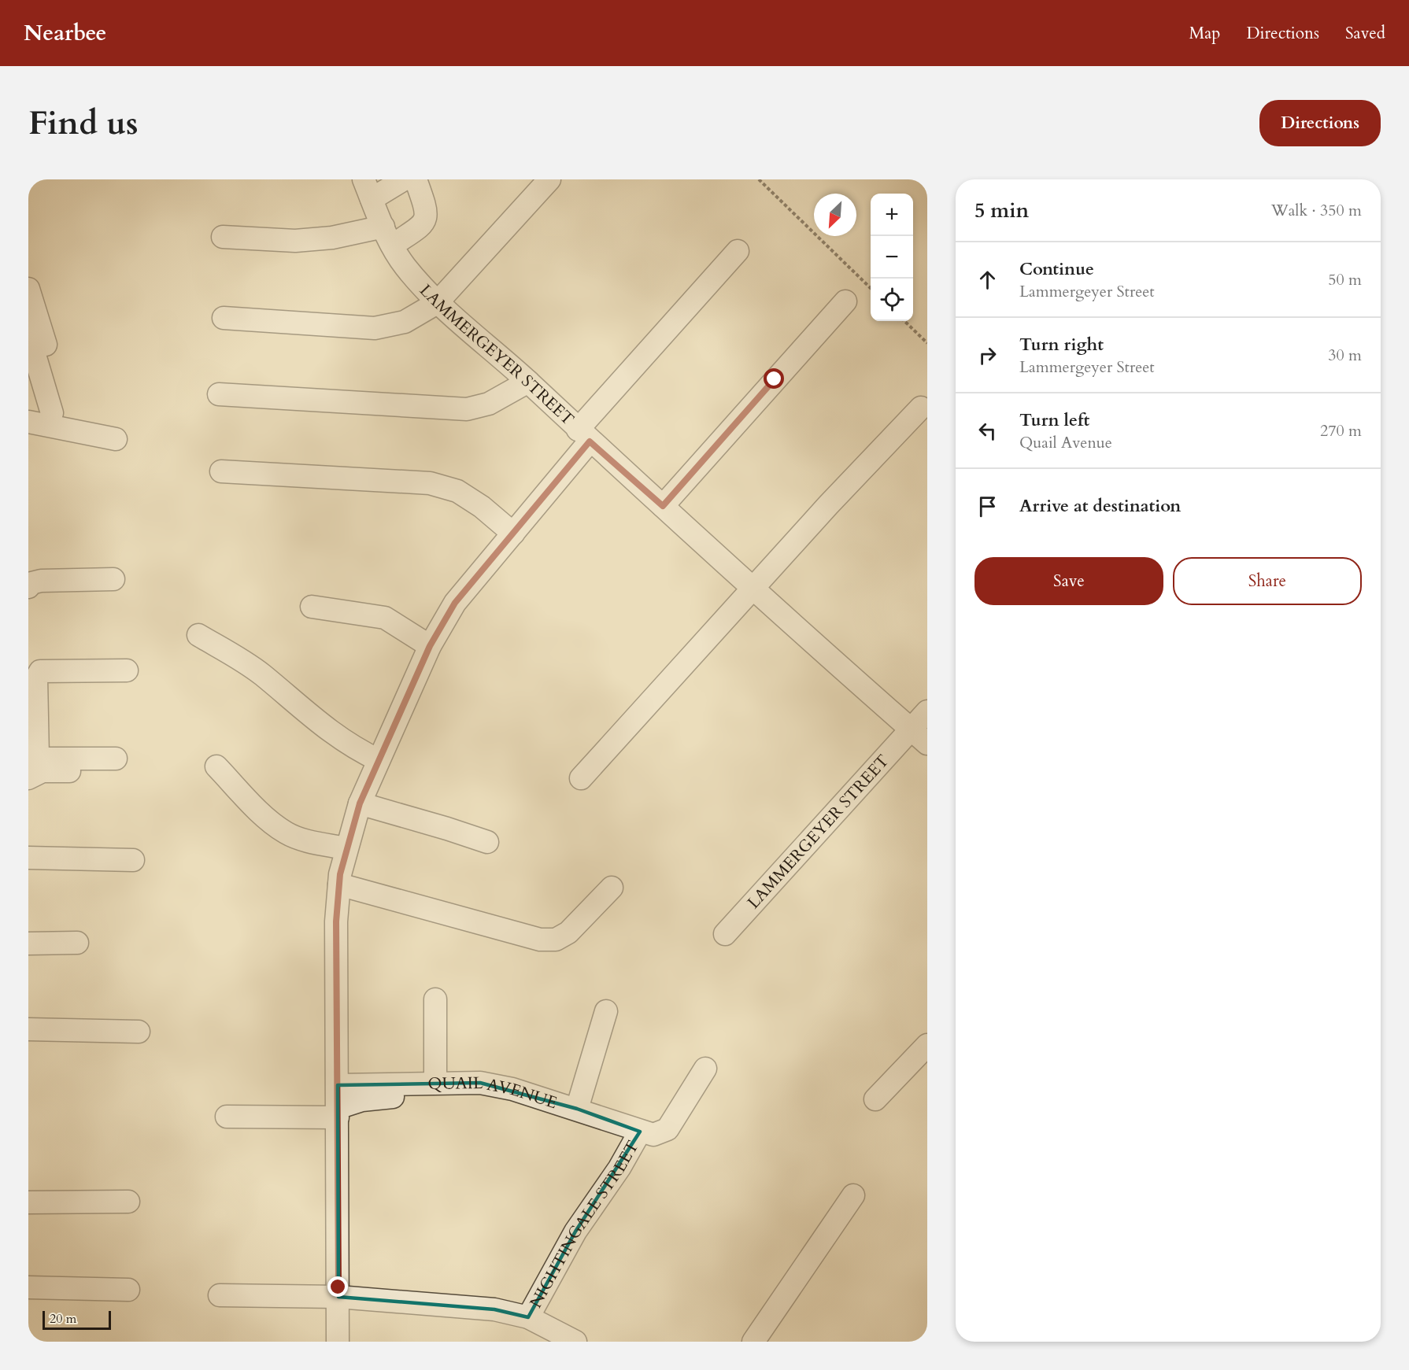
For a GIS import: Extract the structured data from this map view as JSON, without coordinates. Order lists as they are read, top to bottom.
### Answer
{
  "streets": {
    "street": ["LAMMERGEYER STREET", "QUAIL AVENUE", "NIGHTINGALE STREET"]
  },
  "crossings": [
    ["QUAIL AVENUE", "NIGHTINGALE STREET"]
  ],
  "scale_bar": "20 m",
  "north": "bottom left",
  "page": {
    "header": "Nearbee",
    "nav": ["Map", "Directions", "Saved"],
    "buttons": [
      "Directions",
      ["Save", "Share"]
    ],
    "title": "Find us",
    "heading": ["5 min", "Walk · 350 m"],
    "map_buttons": ["+", "−"],
    "list": [
      ["Continue", "Lammergeyer Street", "50 m"],
      ["Turn right", "Lammergeyer Street", "30 m"],
      ["Turn left", "Quail Avenue", "270 m"],
      "Arrive at destination"
    ],
    "scale": "20 m"
  }
}
